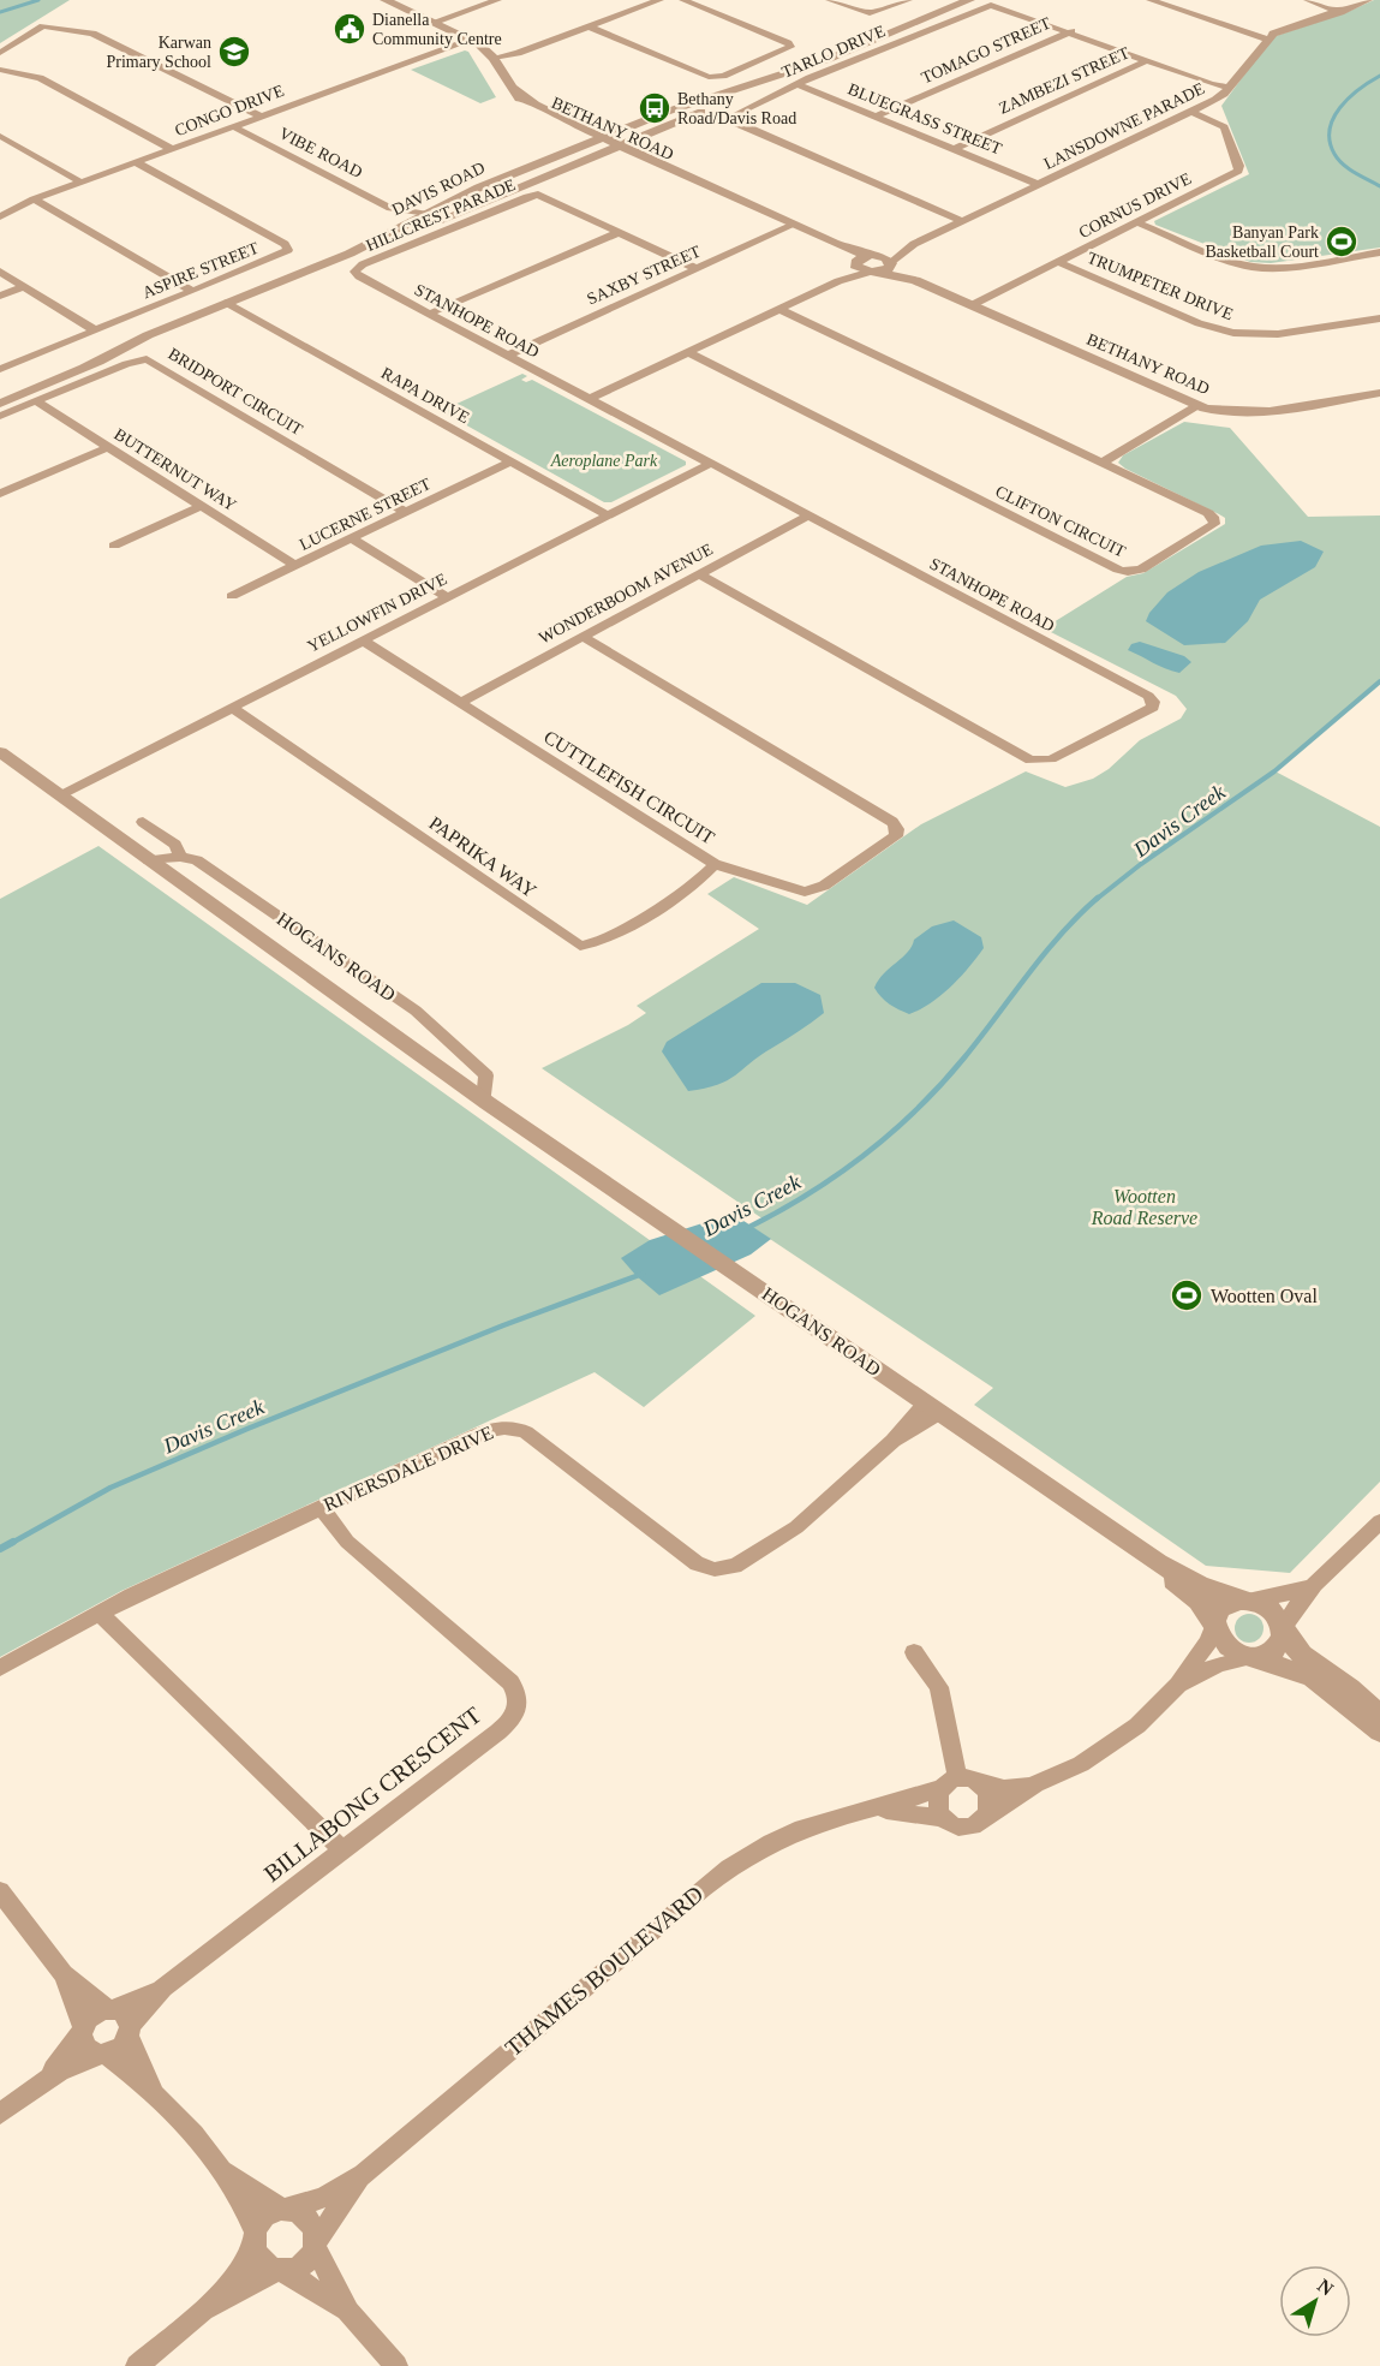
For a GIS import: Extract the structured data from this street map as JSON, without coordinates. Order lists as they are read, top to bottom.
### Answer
{
  "streets": {
    "street": [
      "TOMAGO STREET",
      "TARLO DRIVE",
      "ZAMBEZI STREET",
      "CONGO DRIVE",
      "BLUEGRASS STREET",
      "LANSDOWNE PARADE",
      "BETHANY ROAD",
      "VIBE ROAD",
      "DAVIS ROAD",
      "CORNUS DRIVE",
      "HILLCREST PARADE",
      "ASPIRE STREET",
      "SAXBY STREET",
      "TRUMPETER DRIVE",
      "STANHOPE ROAD",
      "BRIDPORT CIRCUIT",
      "RAPA DRIVE",
      "BUTTERNUT WAY",
      "LUCERNE STREET",
      "CLIFTON CIRCUIT",
      "WONDERBOOM AVENUE",
      "YELLOWFIN DRIVE",
      "CUTTLEFISH CIRCUIT",
      "PAPRIKA WAY",
      "HOGANS ROAD",
      "RIVERSDALE DRIVE",
      "BILLABONG CRESCENT",
      "THAMES BOULEVARD"
    ]
  },
  "crossings": [
    ["TOMAGO STREET", "TARLO DRIVE"],
    ["TOMAGO STREET", "BLUEGRASS STREET"],
    ["TARLO DRIVE", "BLUEGRASS STREET"],
    ["TARLO DRIVE", "LANSDOWNE PARADE"],
    ["ZAMBEZI STREET", "BLUEGRASS STREET"],
    ["CONGO DRIVE", "BETHANY ROAD"],
    ["CONGO DRIVE", "VIBE ROAD"],
    ["CONGO DRIVE", "ASPIRE STREET"],
    ["BLUEGRASS STREET", "LANSDOWNE PARADE"],
    ["LANSDOWNE PARADE", "BETHANY ROAD"],
    ["LANSDOWNE PARADE", "CORNUS DRIVE"],
    ["BETHANY ROAD", "DAVIS ROAD"],
    ["BETHANY ROAD", "CORNUS DRIVE"],
    ["BETHANY ROAD", "SAXBY STREET"],
    ["VIBE ROAD", "DAVIS ROAD"],
    ["DAVIS ROAD", "BRIDPORT CIRCUIT"],
    ["DAVIS ROAD", "RAPA DRIVE"],
    ["DAVIS ROAD", "BUTTERNUT WAY"],
    ["CORNUS DRIVE", "TRUMPETER DRIVE"],
    ["HILLCREST PARADE", "SAXBY STREET"],
    ["HILLCREST PARADE", "STANHOPE ROAD"],
    ["SAXBY STREET", "STANHOPE ROAD"],
    ["STANHOPE ROAD", "WONDERBOOM AVENUE"],
    ["STANHOPE ROAD", "YELLOWFIN DRIVE"],
    ["BRIDPORT CIRCUIT", "BUTTERNUT WAY"],
    ["BRIDPORT CIRCUIT", "LUCERNE STREET"],
    ["RAPA DRIVE", "LUCERNE STREET"],
    ["RAPA DRIVE", "YELLOWFIN DRIVE"],
    ["BUTTERNUT WAY", "LUCERNE STREET"],
    ["WONDERBOOM AVENUE", "CUTTLEFISH CIRCUIT"],
    ["YELLOWFIN DRIVE", "CUTTLEFISH CIRCUIT"],
    ["YELLOWFIN DRIVE", "PAPRIKA WAY"],
    ["YELLOWFIN DRIVE", "HOGANS ROAD"],
    ["CUTTLEFISH CIRCUIT", "PAPRIKA WAY"],
    ["HOGANS ROAD", "RIVERSDALE DRIVE"],
    ["HOGANS ROAD", "THAMES BOULEVARD"],
    ["RIVERSDALE DRIVE", "BILLABONG CRESCENT"]
  ],
  "water": ["Davis Creek"],
  "parks": ["Aeroplane Park", "Wootten Road Reserve"],
  "places": {
    "public building": ["Dianella Community Centre"],
    "school or university": ["Karwan Primary School"],
    "bus stop": ["Bethany Road/Davis Road"],
    "sports": ["Banyan Park Basketball Court", "Wootten Oval"]
  },
  "north": "top right"
}
